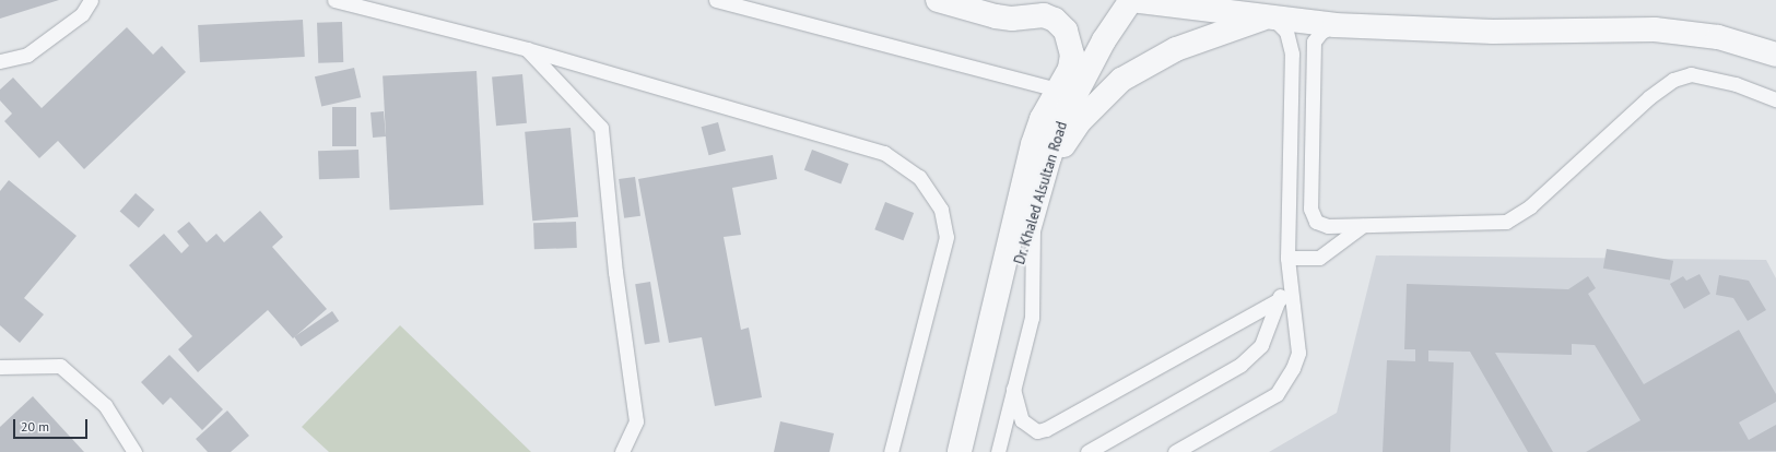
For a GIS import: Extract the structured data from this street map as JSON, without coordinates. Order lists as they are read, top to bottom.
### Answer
{
  "streets": {
    "street": ["Dr. Khaled Alsultan Road"]
  },
  "scale_bar": "20 m"
}
